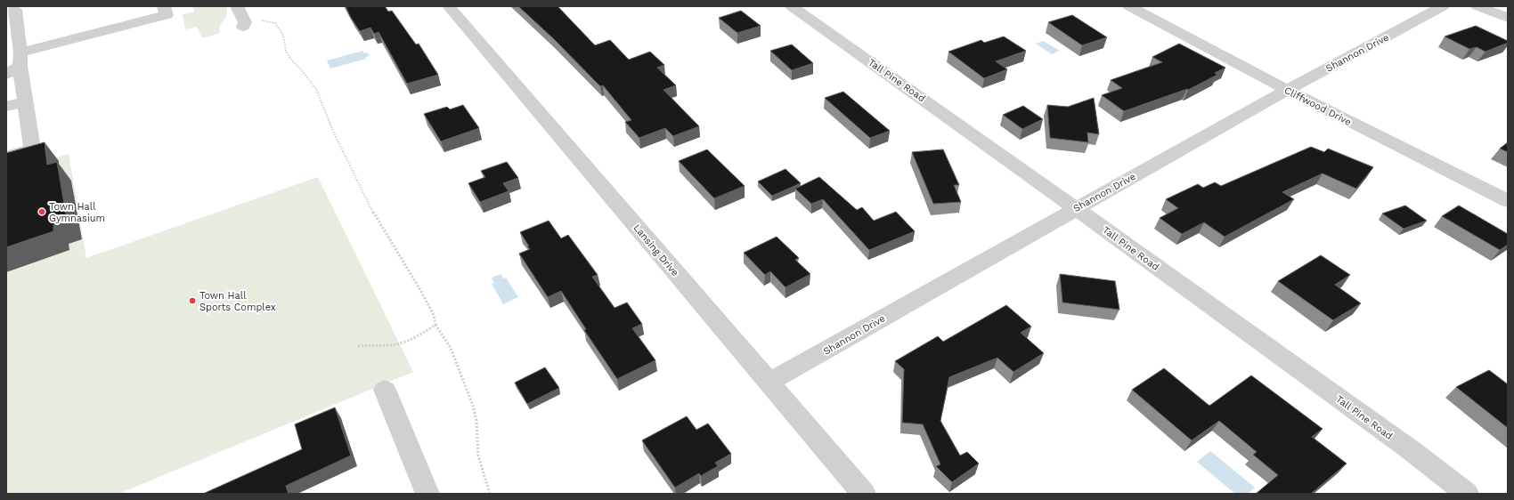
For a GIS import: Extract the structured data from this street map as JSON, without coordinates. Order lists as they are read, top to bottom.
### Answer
{
  "streets": {
    "street": [
      "Shannon Drive",
      "Tall Pine Road",
      "Cliffwood Drive",
      "Lansing Drive"
    ]
  },
  "crossings": [
    ["Shannon Drive", "Tall Pine Road"],
    ["Shannon Drive", "Cliffwood Drive"],
    ["Shannon Drive", "Lansing Drive"]
  ],
  "places": ["Town Hall Gymnasium", "Town Hall Sports Complex"]
}
